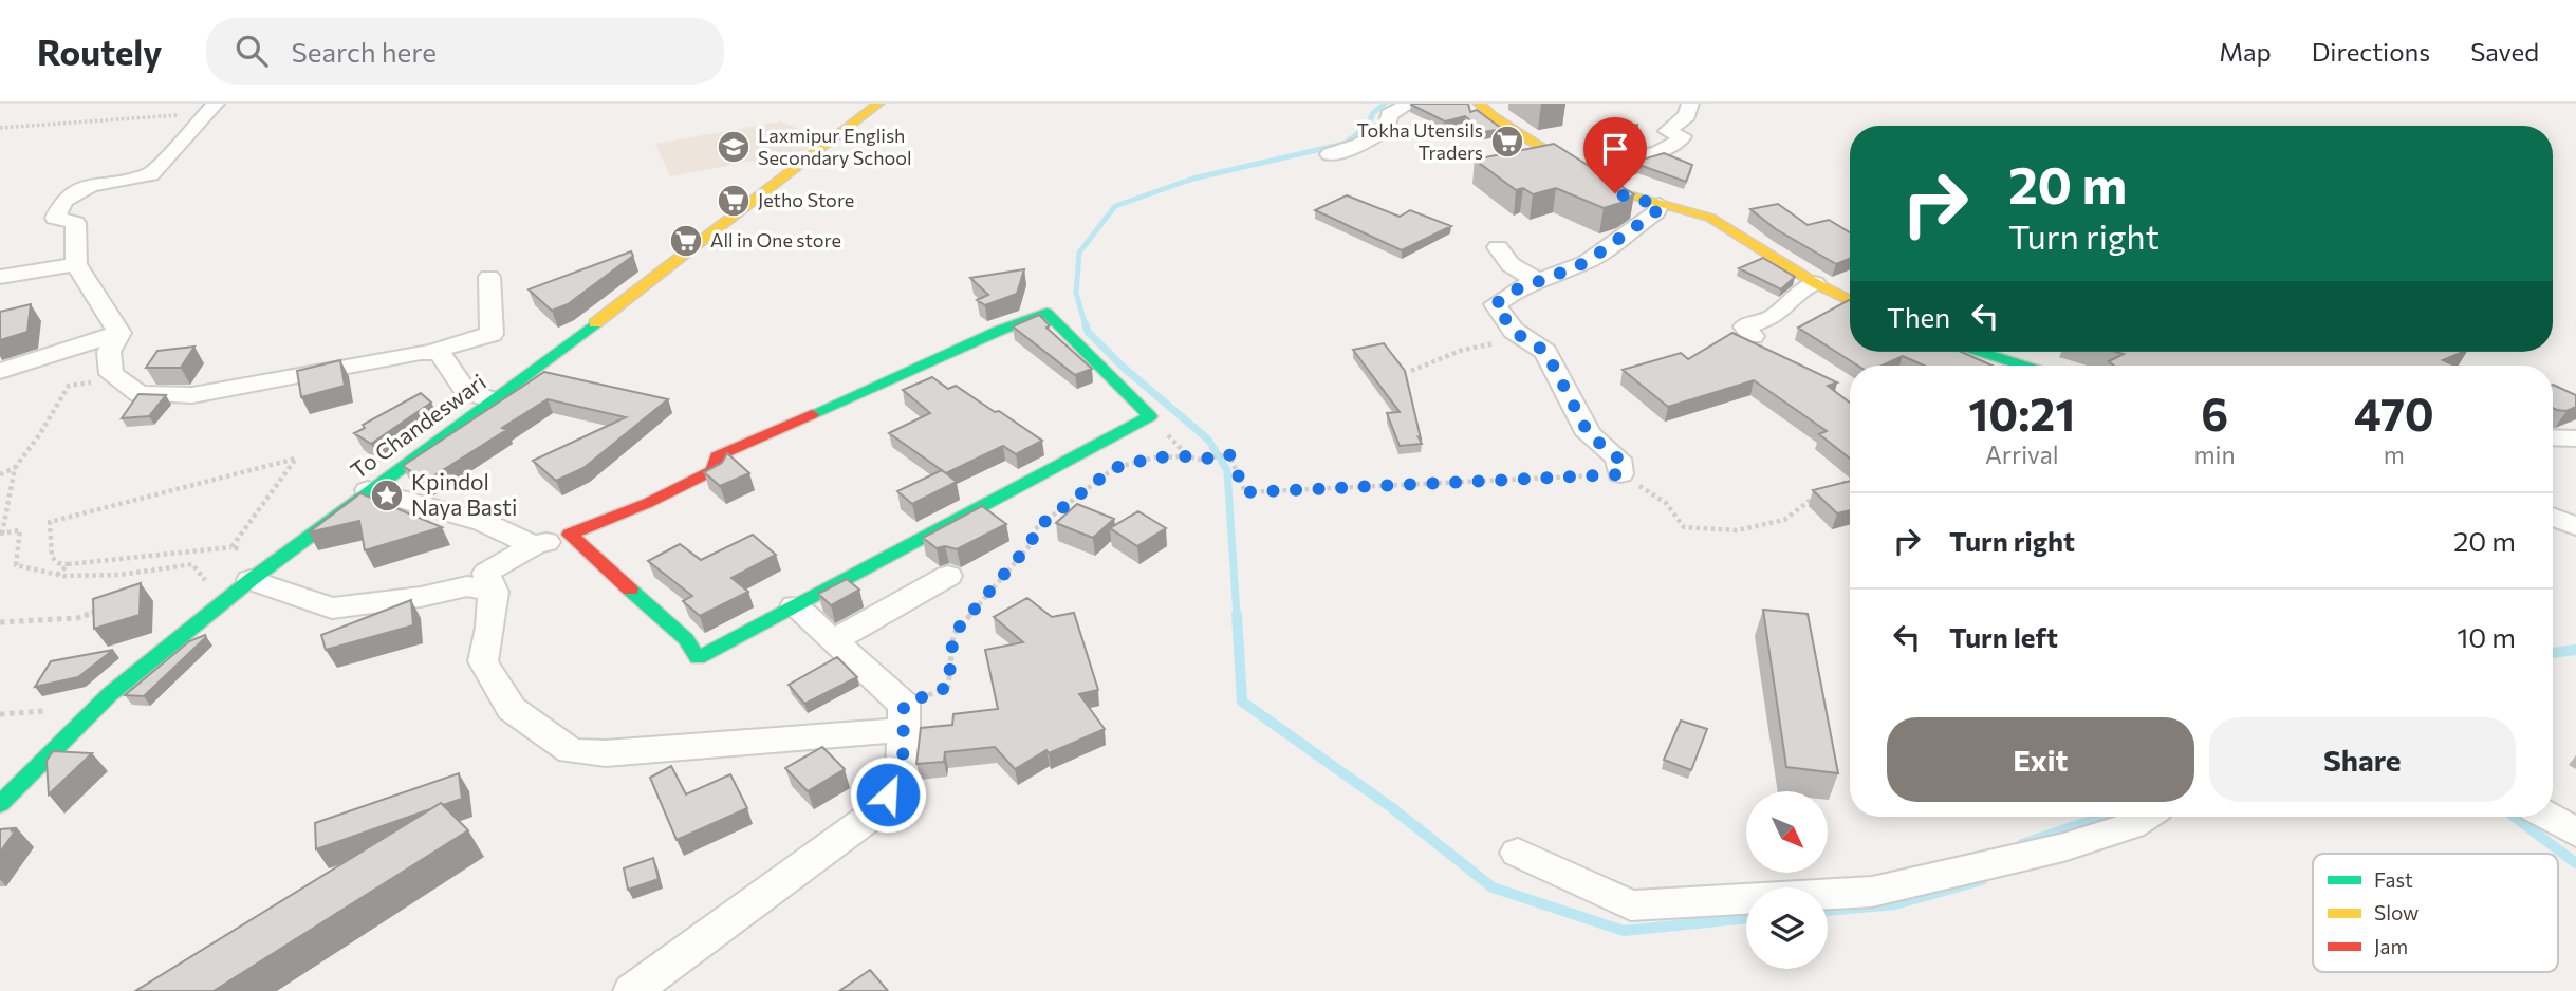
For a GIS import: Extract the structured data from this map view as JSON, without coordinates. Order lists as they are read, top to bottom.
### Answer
{
  "streets": {
    "street": ["To Chandeswari"]
  },
  "places": {
    "supermarket": ["Tokha Utensils Traders", "Jetho Store", "All in One store"],
    "school or university": ["Laxmipur English Secondary School"],
    "place": ["Kpindol Naya Basti"]
  },
  "legend": ["Fast", "Slow", "Jam"],
  "north": "bottom right",
  "page": {
    "header": "Routely",
    "search": "Search here",
    "nav": ["Map", "Directions", "Saved"],
    "turn": ["20 m", "Turn right"],
    "then": "Then",
    "eta": [
      "10:21",
      "Arrival",
      "6",
      "min",
      "470",
      "m"
    ],
    "list": [
      {
        "name": "Turn right",
        "value": "20 m"
      },
      {
        "name": "Turn left",
        "value": "10 m"
      }
    ],
    "buttons": ["Exit", "Share"]
  }
}
